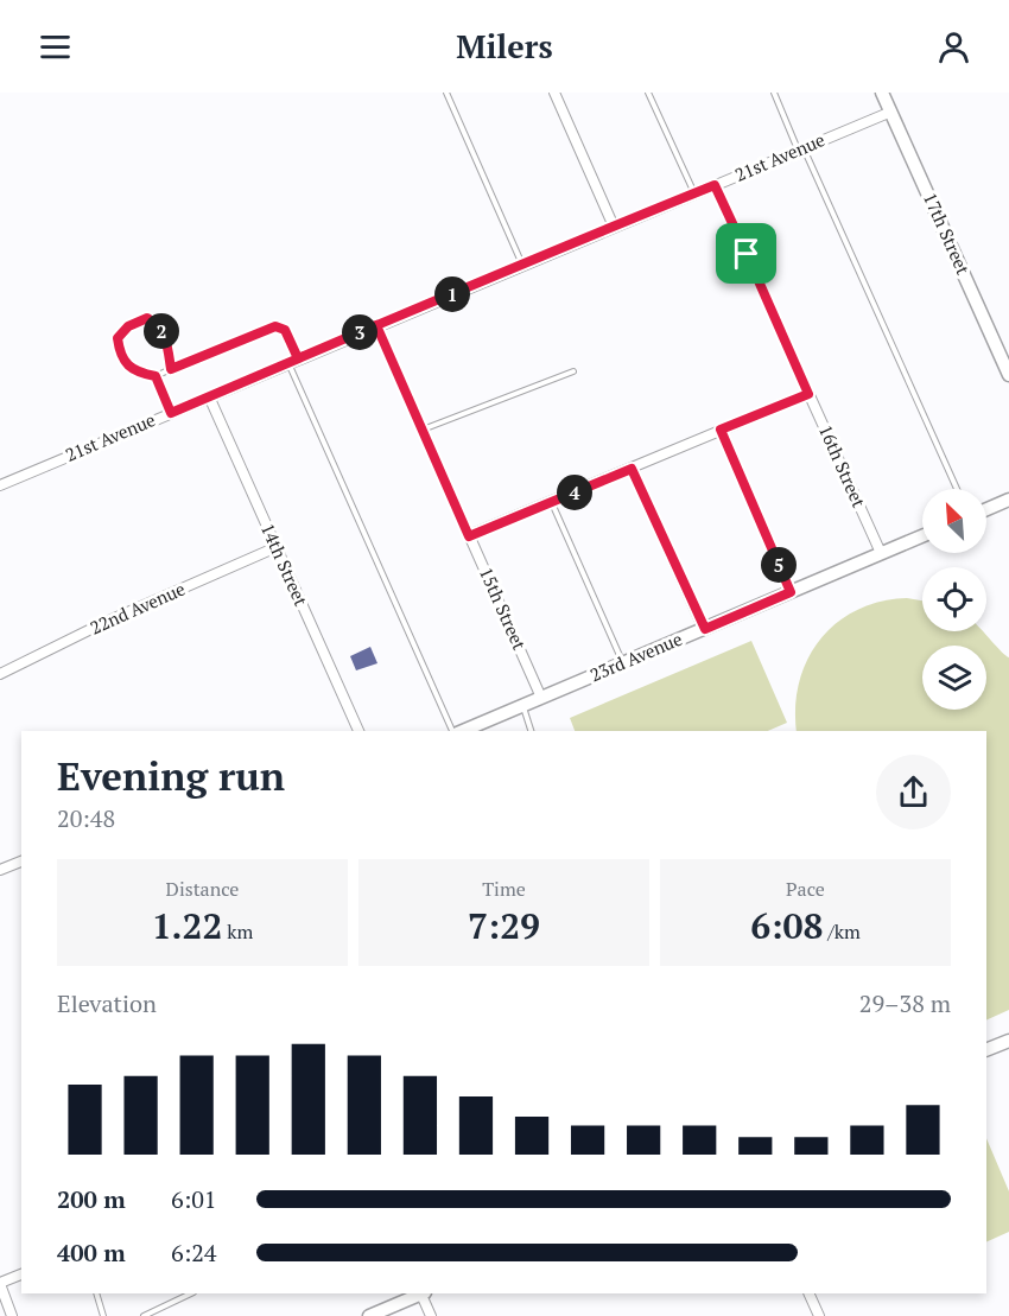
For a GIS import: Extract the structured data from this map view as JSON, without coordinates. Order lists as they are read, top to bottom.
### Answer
{
  "streets": {
    "street": [
      "21st Avenue",
      "17th Street",
      "16th Street",
      "14th Street",
      "22nd Avenue",
      "15th Street",
      "23rd Avenue"
    ]
  },
  "crossings": [
    ["21st Avenue", "17th Street"],
    ["21st Avenue", "16th Street"],
    ["21st Avenue", "14th Street"],
    ["21st Avenue", "15th Street"],
    ["16th Street", "23rd Avenue"],
    ["14th Street", "22nd Avenue"],
    ["15th Street", "23rd Avenue"]
  ],
  "north": "top left",
  "page": {
    "header": "Milers",
    "pins": [
      "1",
      "2",
      "3",
      "4",
      "5"
    ],
    "heading": ["Evening run", "20:48"],
    "stats": [
      ["Distance", "1.22 km"],
      ["Time", "7:29"],
      ["Pace", "6:08 /km"]
    ],
    "chart": ["Elevation", "29–38 m"],
    "list": [
      {
        "name": "200 m",
        "note": "6:01"
      },
      {
        "name": "400 m",
        "note": "6:24"
      }
    ]
  }
}
